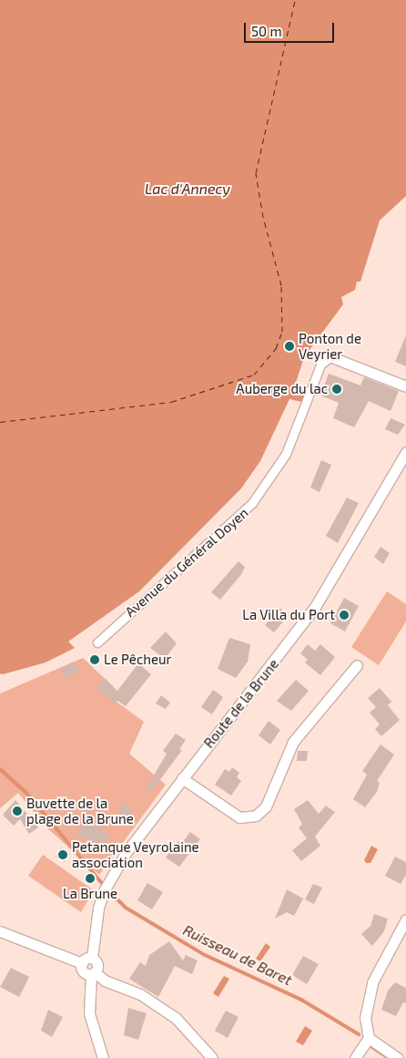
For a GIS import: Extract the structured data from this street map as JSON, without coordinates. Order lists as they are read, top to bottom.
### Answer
{
  "streets": {
    "street": ["Avenue du Général Doyen", "Route de la Brune"]
  },
  "water": ["Lac d'Annecy", "Ruisseau de Baret"],
  "places": [
    "Ponton de Veyrier",
    "Auberge du lac",
    "La Villa du Port",
    "Le Pêcheur",
    "Buvette de la plage de la Brune",
    "Petanque Veyrolaine association",
    "La Brune"
  ],
  "scale_bar": "50 m"
}
